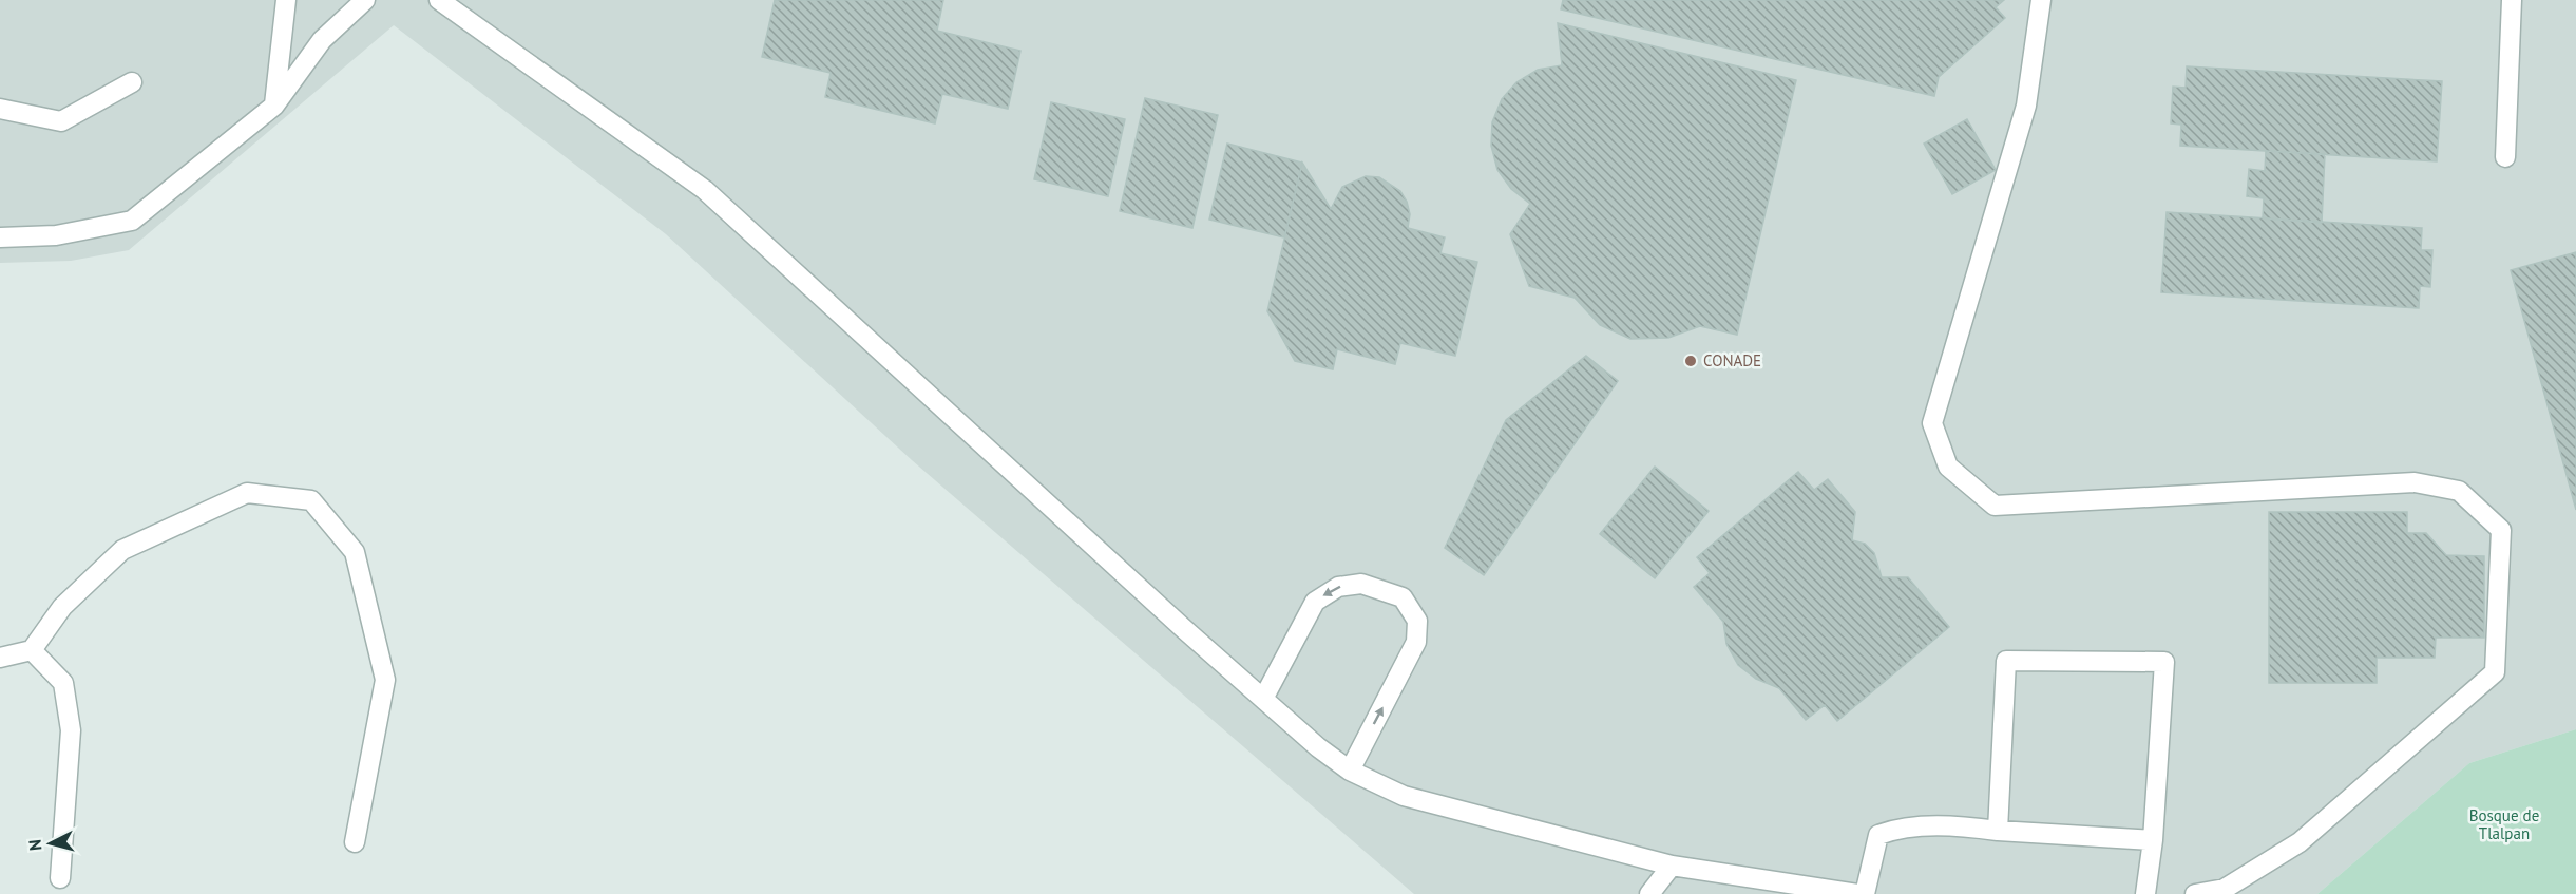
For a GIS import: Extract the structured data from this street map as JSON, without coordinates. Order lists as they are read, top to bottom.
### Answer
{
  "parks": ["Bosque de Tlalpan"],
  "places": ["CONADE"],
  "north": "left"
}
